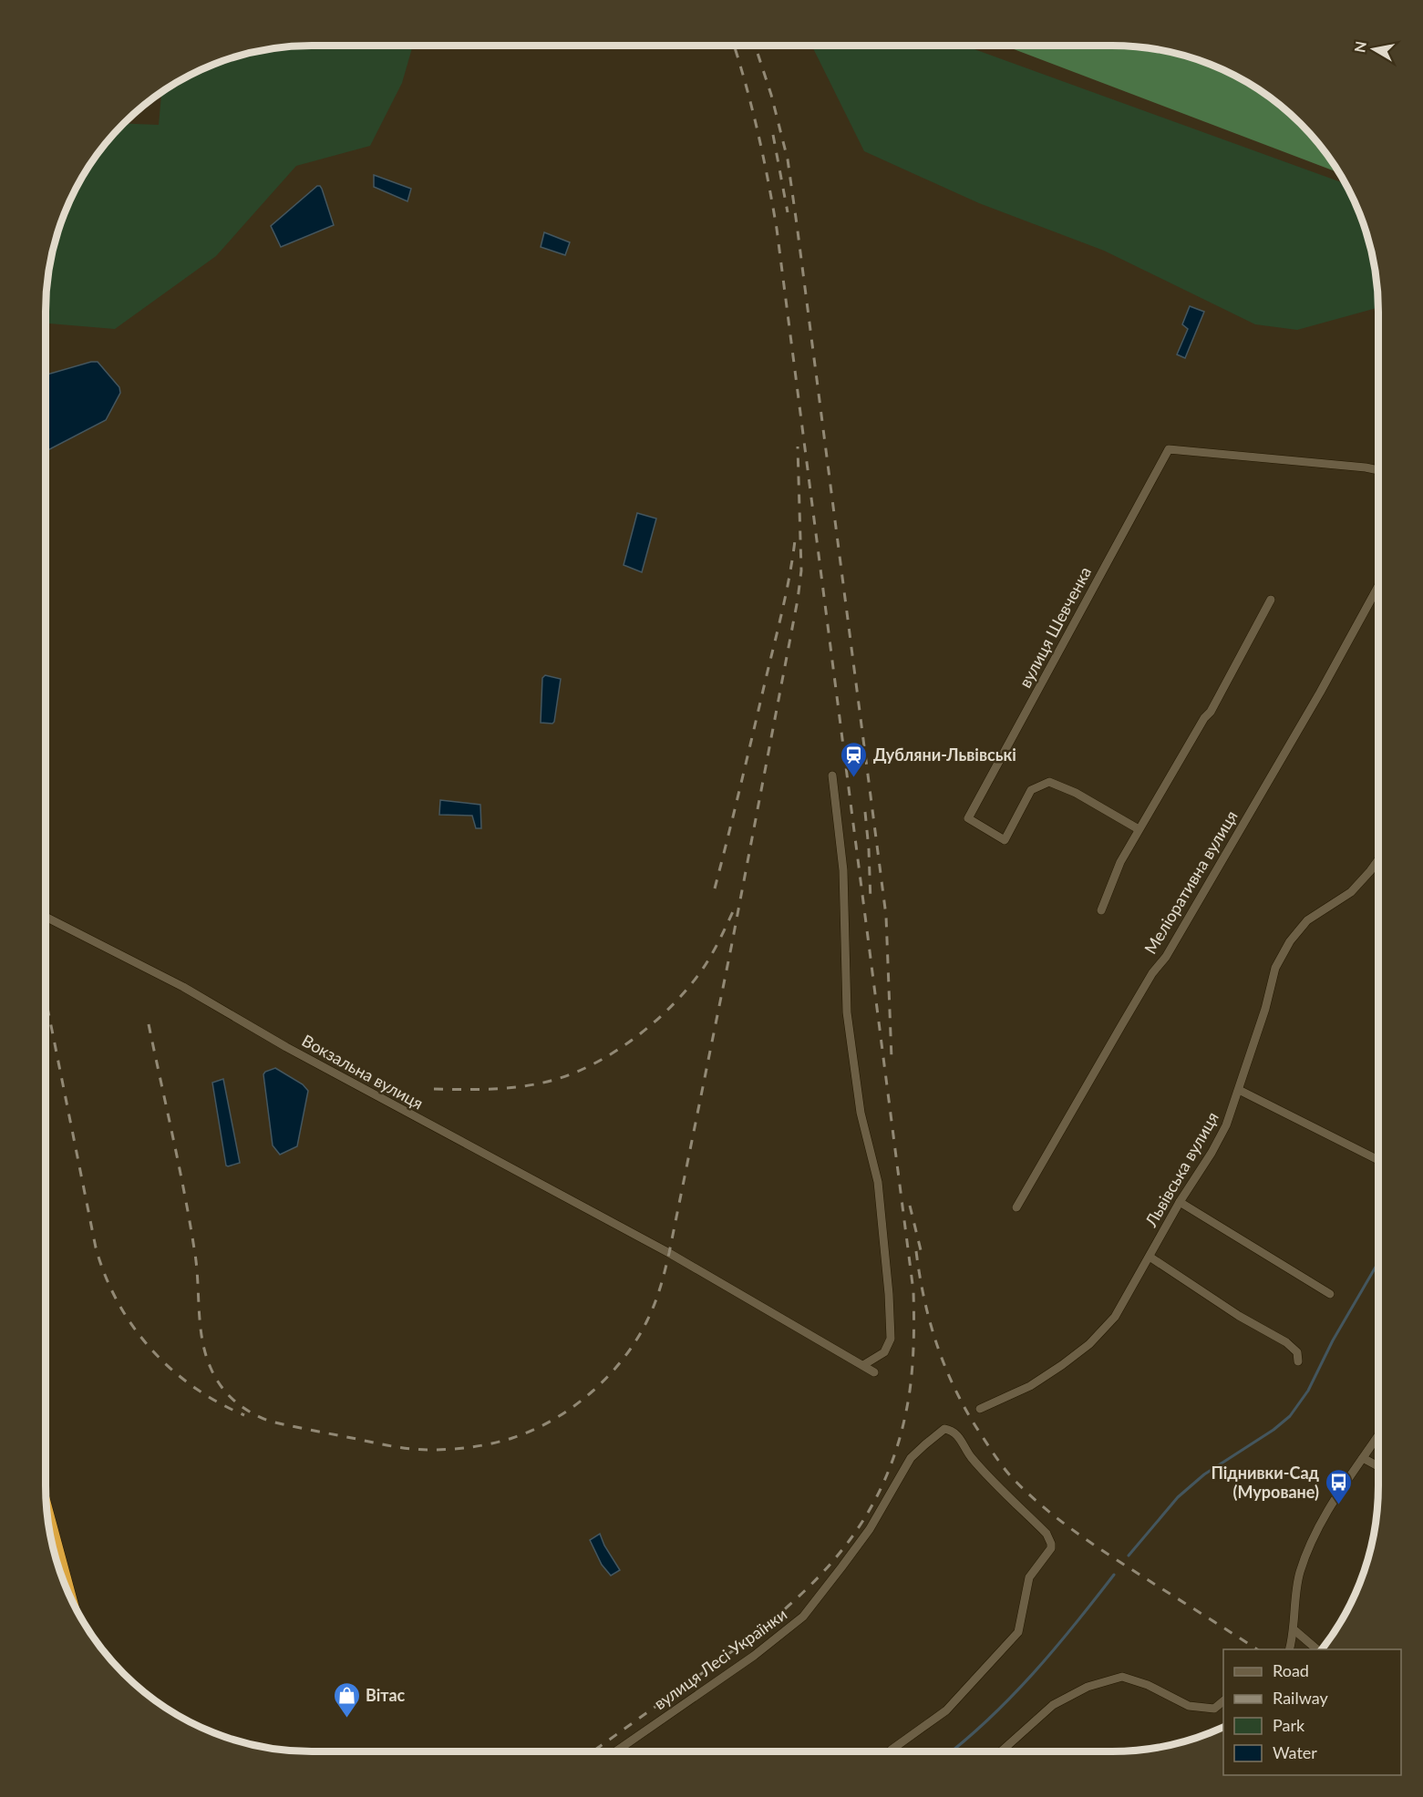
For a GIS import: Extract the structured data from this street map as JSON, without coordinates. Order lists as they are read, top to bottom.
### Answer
{
  "streets": {
    "street": [
      "вулиця Шевченка",
      "Меліоративна вулиця",
      "Вокзальна вулиця",
      "Львівська вулиця",
      "вулиця Лесі Українки"
    ]
  },
  "places": {
    "station": ["Дубляни-Львівські"],
    "bus stop": ["Піднивки-Сад (Муроване)"],
    "shop": ["Вітас"]
  },
  "legend": [
    "Road",
    "Railway",
    "Park",
    "Water"
  ],
  "north": "left"
}
